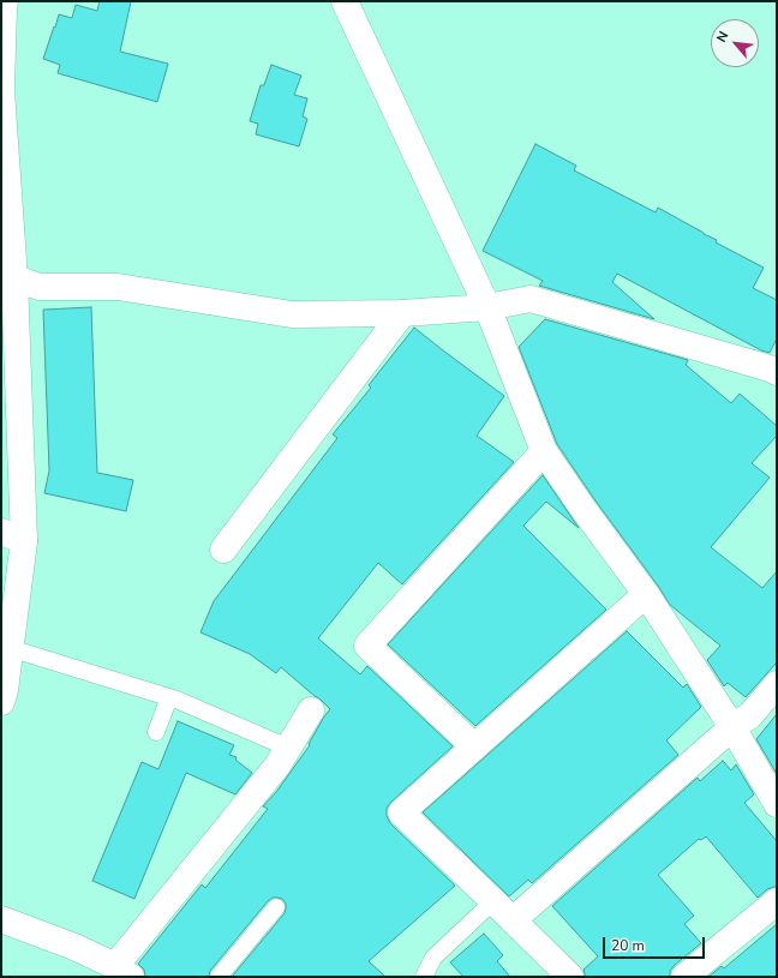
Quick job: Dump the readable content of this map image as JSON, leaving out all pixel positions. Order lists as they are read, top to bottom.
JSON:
{
  "scale_bar": "20 m",
  "north": "top left"
}
